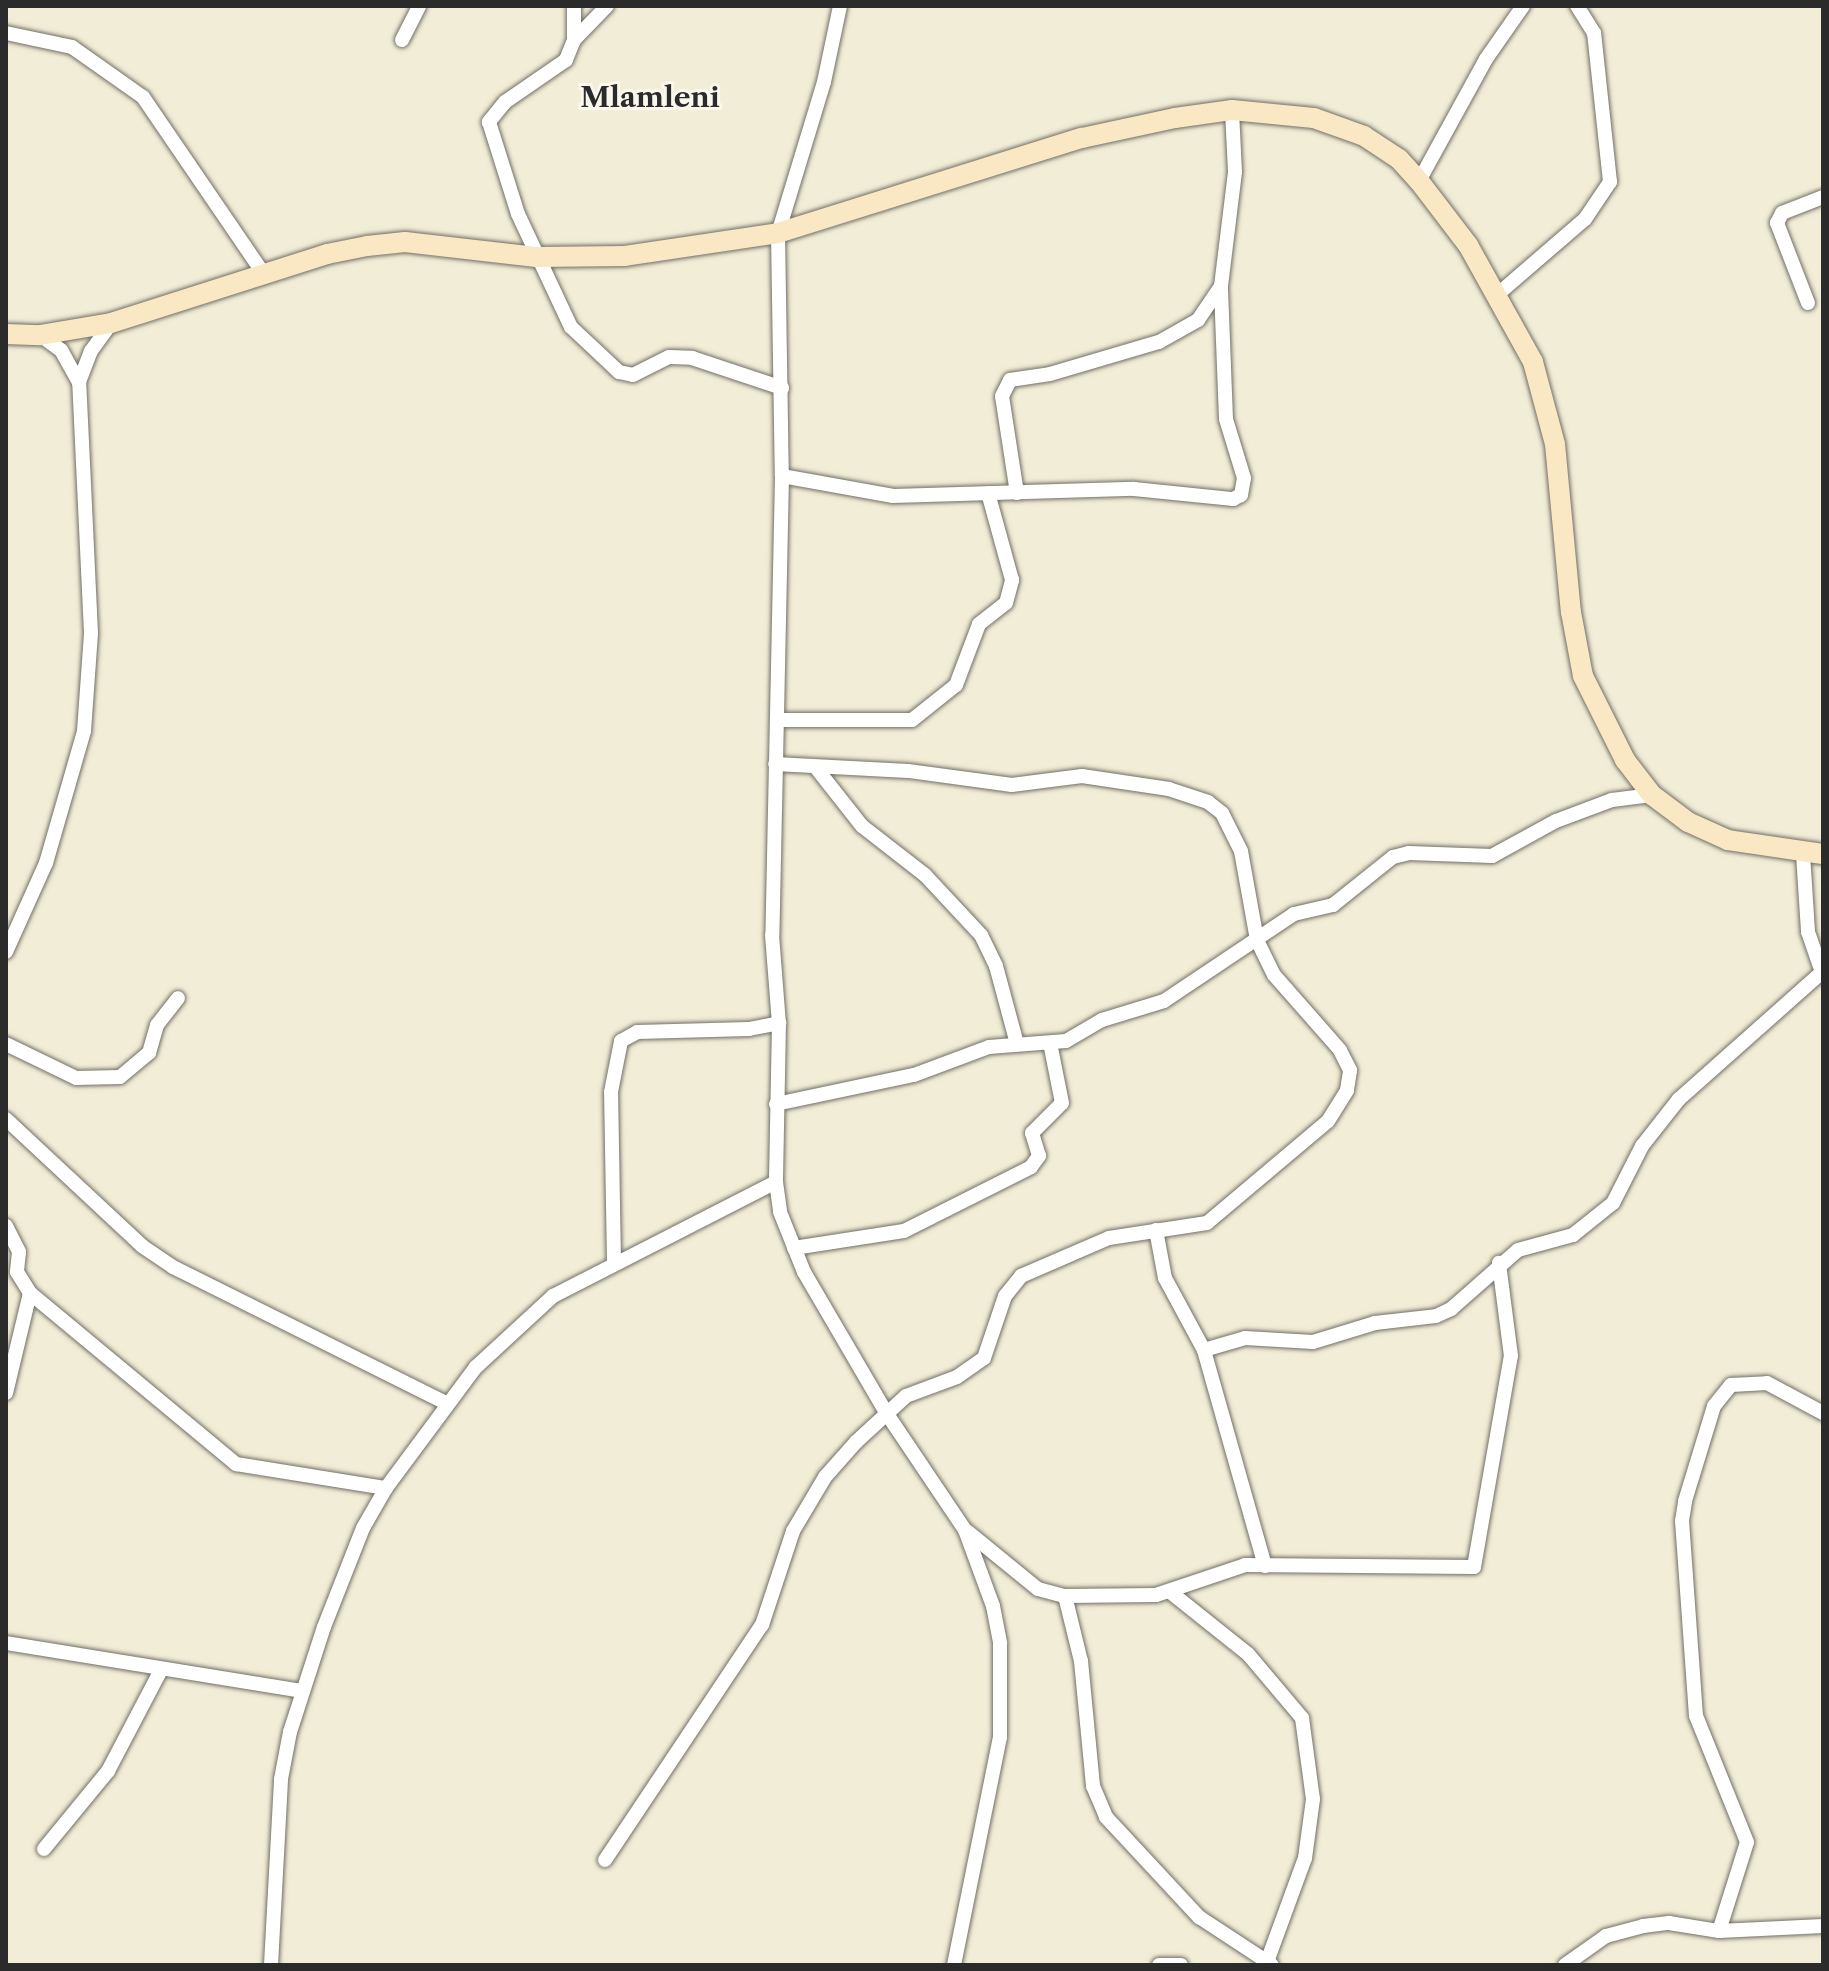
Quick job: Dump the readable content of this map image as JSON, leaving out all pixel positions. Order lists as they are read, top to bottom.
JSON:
{
  "districts": ["Mlamleni"]
}
